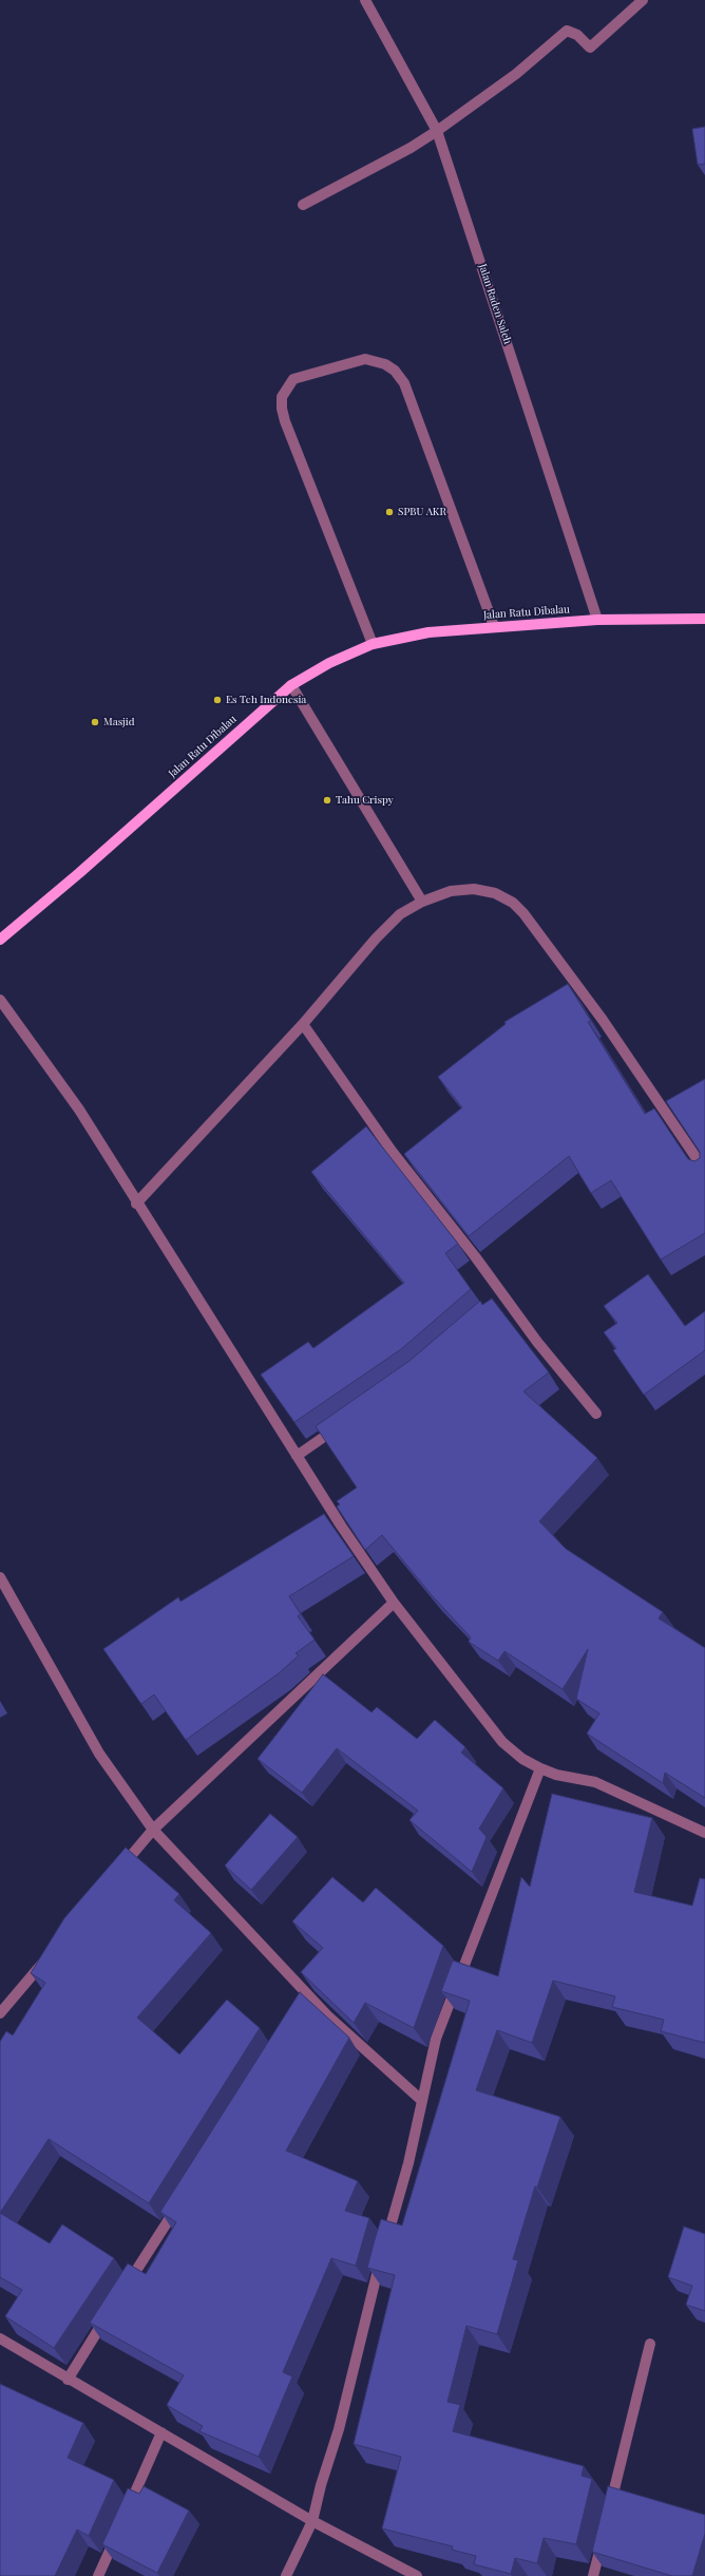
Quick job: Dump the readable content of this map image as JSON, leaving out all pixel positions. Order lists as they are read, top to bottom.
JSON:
{
  "streets": {
    "main road": ["Jalan Ratu Dibalau"],
    "street": ["Jalan Raden Saleh"]
  },
  "crossings": [
    ["Jalan Raden Saleh", "Jalan Ratu Dibalau"]
  ],
  "places": [
    "SPBU AKR",
    "Es Teh Indonesia",
    "Masjid",
    "Tahu Crispy"
  ]
}
